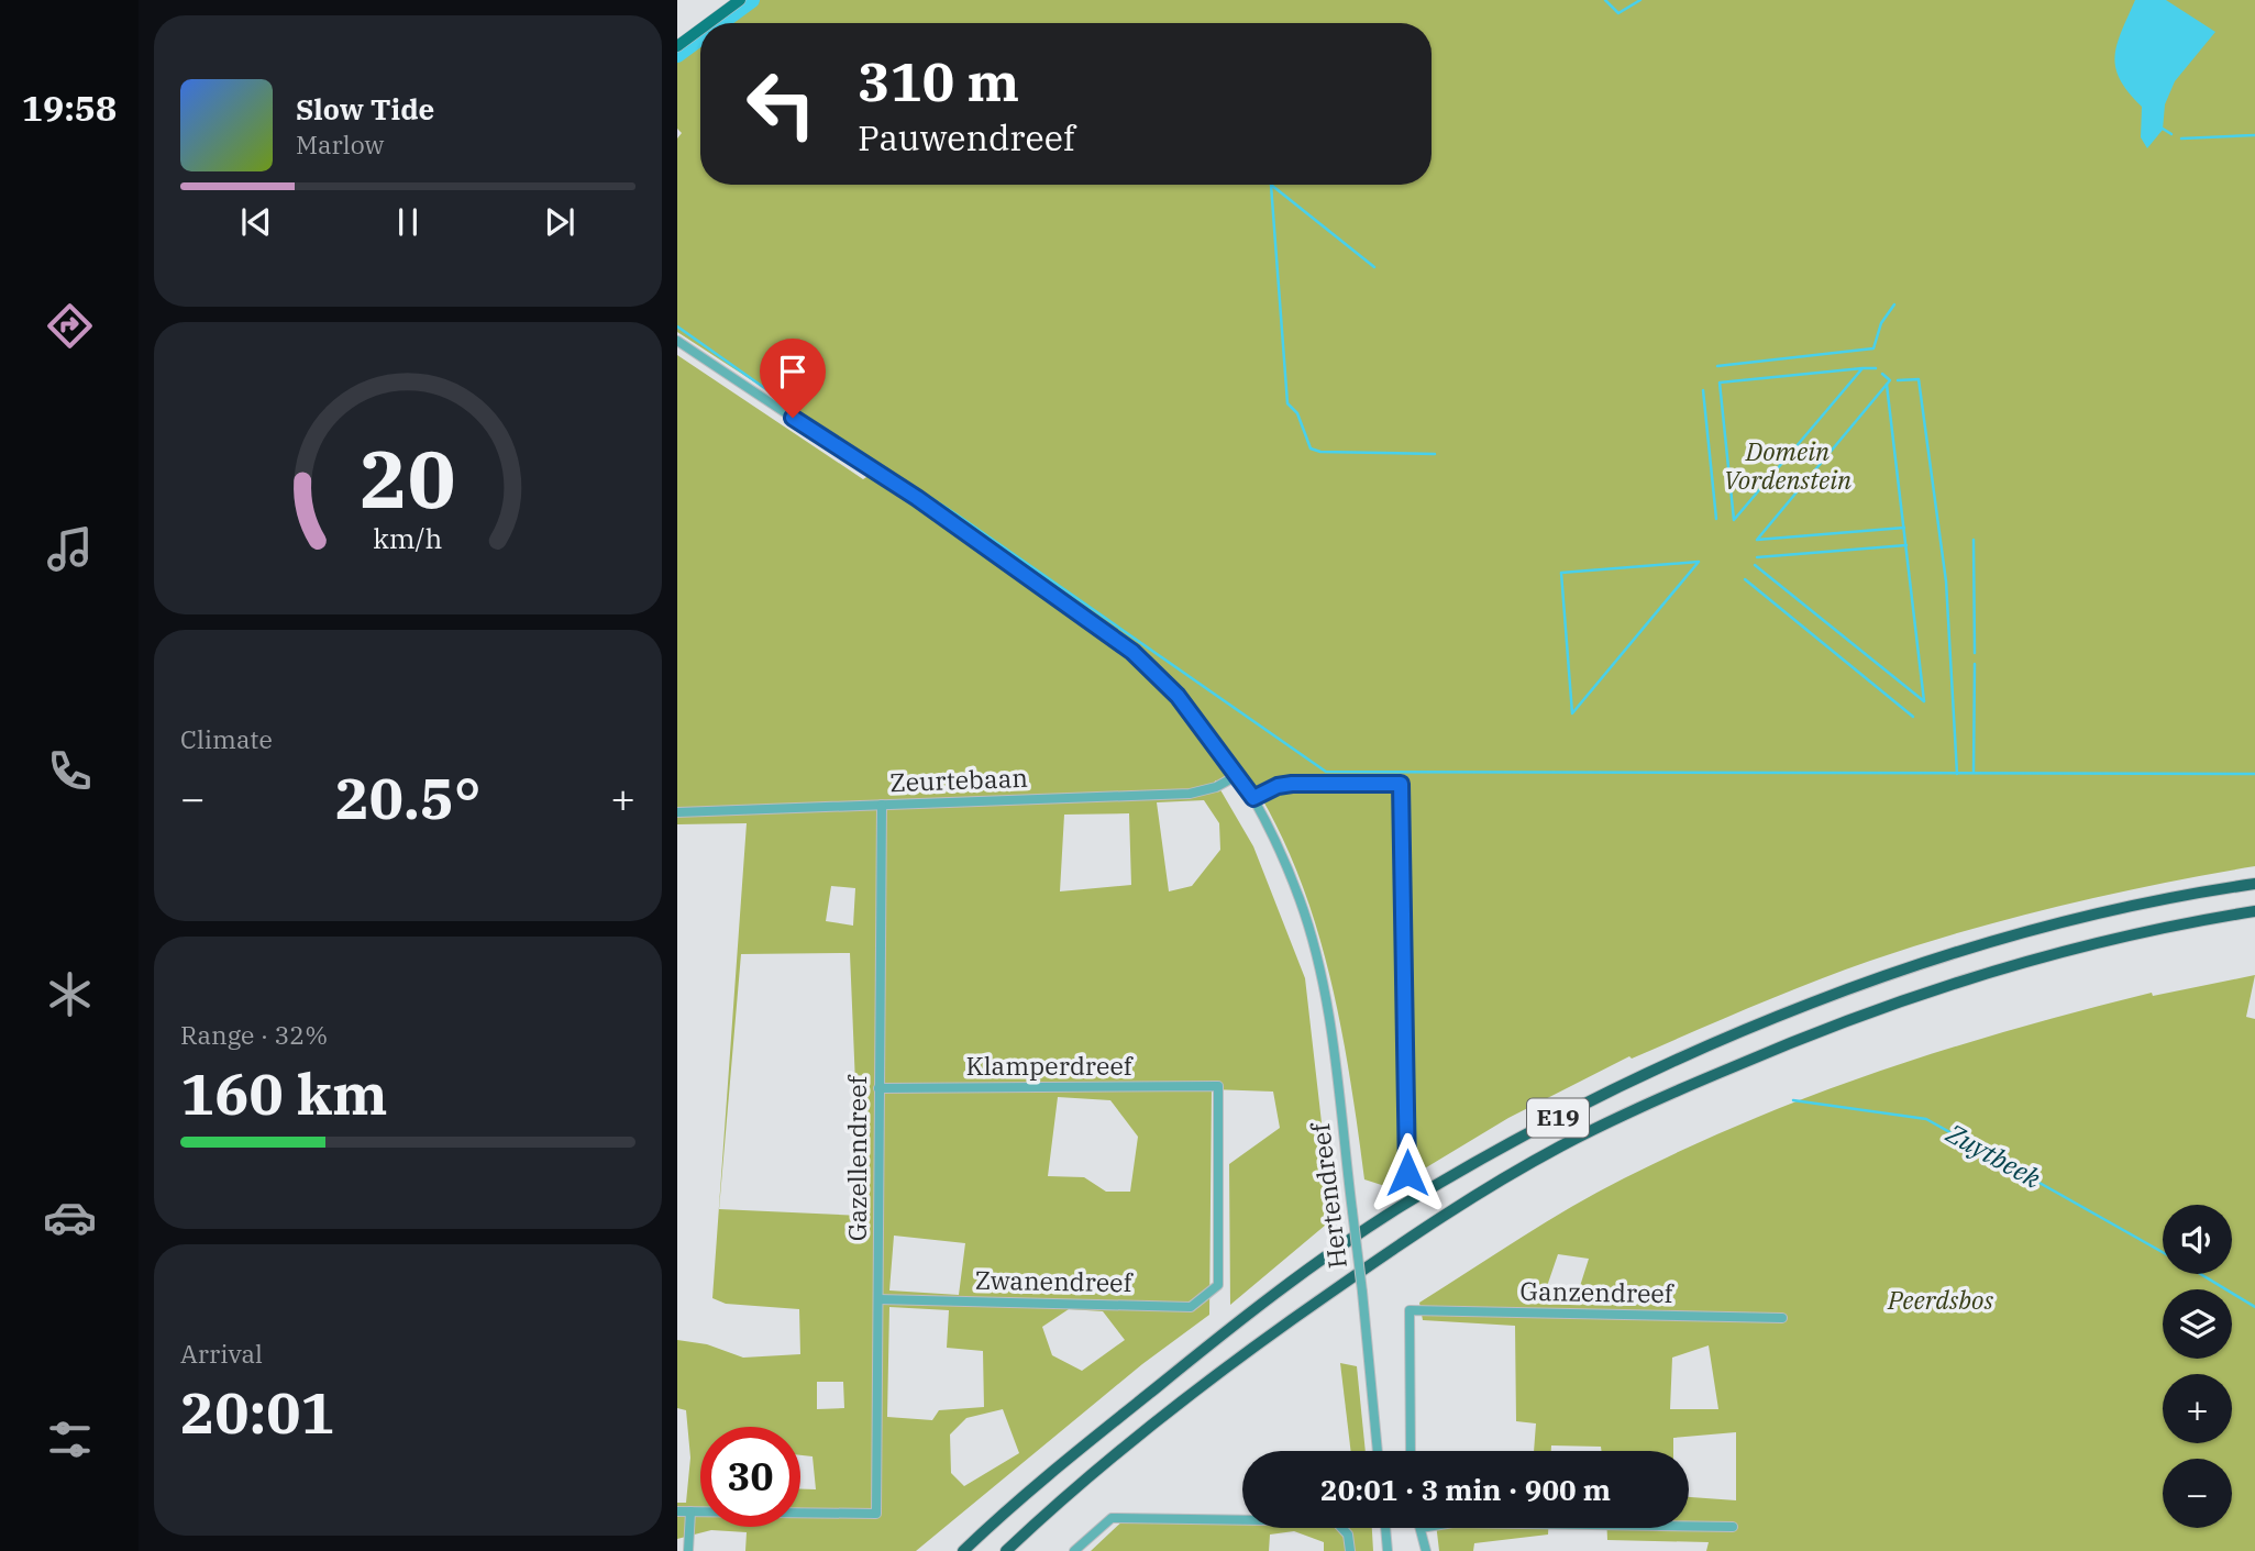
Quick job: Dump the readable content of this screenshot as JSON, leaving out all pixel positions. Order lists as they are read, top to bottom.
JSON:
{
  "streets": {
    "highway": ["E19"],
    "street": [
      "Zeurtebaan",
      "Klamperdreef",
      "Gazellendreef",
      "Hertendreef",
      "Zwanendreef",
      "Ganzendreef"
    ]
  },
  "crossings": [
    ["Zeurtebaan", "Gazellendreef"],
    ["Zeurtebaan", "Hertendreef"],
    ["Klamperdreef", "Gazellendreef"],
    ["Klamperdreef", "Zwanendreef"],
    ["Gazellendreef", "Zwanendreef"]
  ],
  "water": ["Zuytbeek"],
  "parks": ["Domein Vordenstein", "Peerdsbos"],
  "page": {
    "tabs": "19:58",
    "turn": ["310 m", "Pauwendreef"],
    "song": ["Slow Tide", "Marlow"],
    "tile": [
      "Climate",
      ["Range · 32%", "160 km"],
      ["Arrival", "20:01"]
    ],
    "heat": ["−", "20.5°", "+"],
    "map_buttons": ["+", "−"],
    "limit": "30",
    "trip": "20:01 · 3 min · 900 m",
    "gauge": ["20", "km/h"]
  }
}
